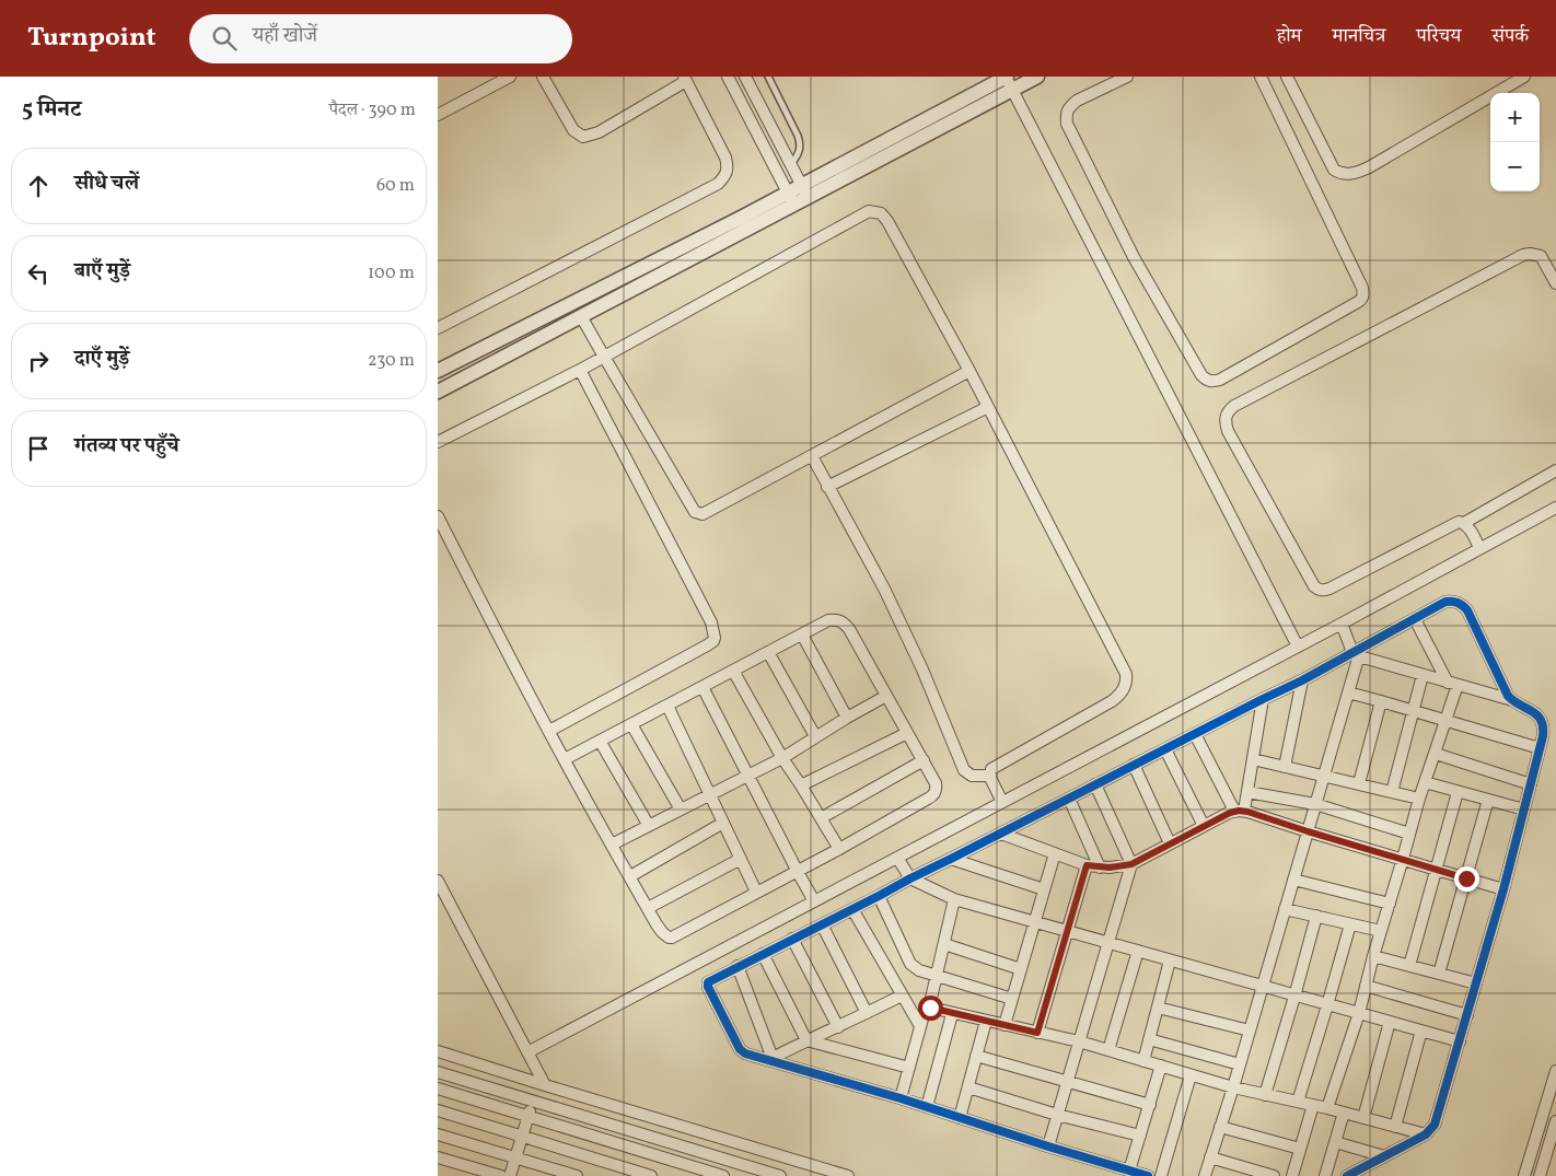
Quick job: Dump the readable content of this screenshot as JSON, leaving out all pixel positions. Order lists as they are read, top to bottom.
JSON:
{
  "page": {
    "header": "Turnpoint",
    "search": "यहाँ खोजें",
    "nav": [
      "होम",
      "मानचित्र",
      "परिचय",
      "संपर्क"
    ],
    "heading": ["5 मिनट", "पैदल · 390 m"],
    "map_buttons": ["+", "−"],
    "list": [
      ["सीधे चलें", "60 m"],
      ["बाएँ मुड़ें", "100 m"],
      ["दाएँ मुड़ें", "230 m"],
      "गंतव्य पर पहुँचे"
    ]
  }
}
